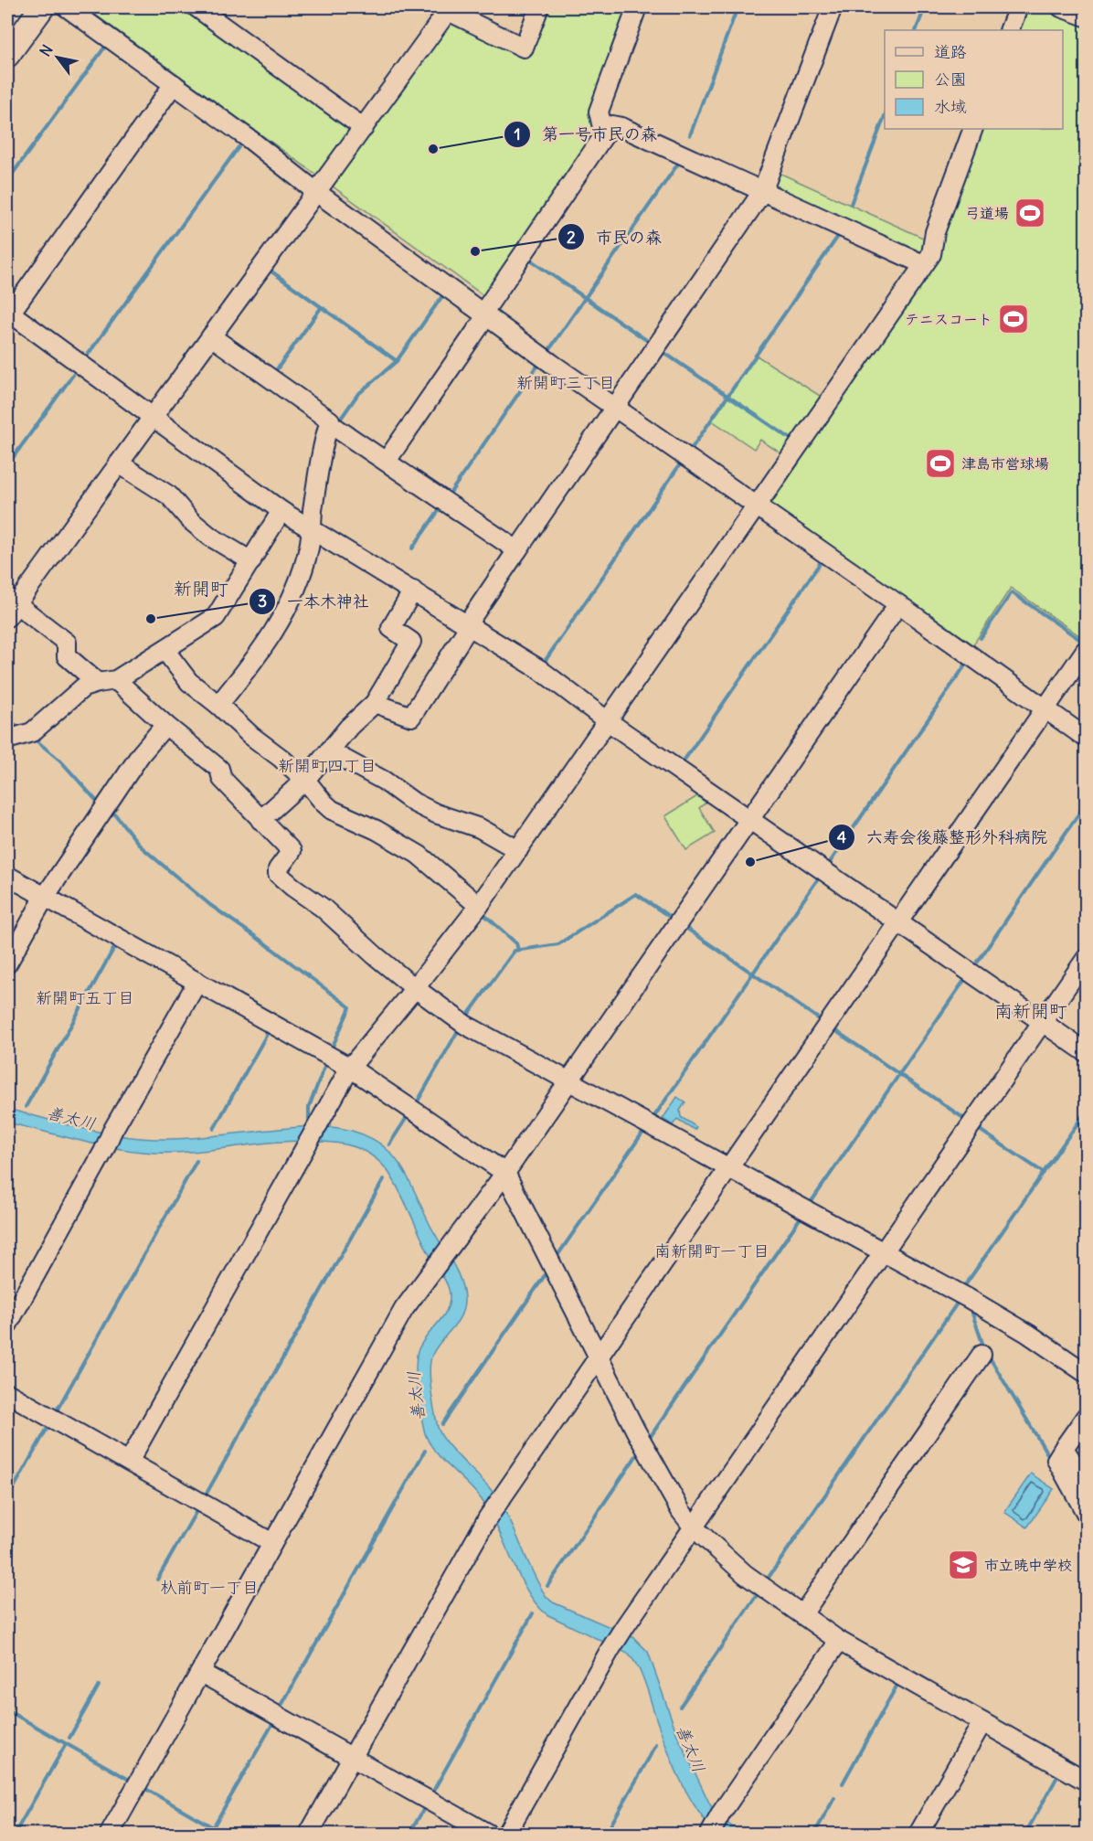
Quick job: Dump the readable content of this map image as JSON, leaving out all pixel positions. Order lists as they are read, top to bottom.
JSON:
{
  "districts": [
    "新開町三丁目",
    "新開町",
    "新開町四丁目",
    "新開町五丁目",
    "南新開町",
    "南新開町一丁目",
    "杁前町一丁目"
  ],
  "water": ["善太川"],
  "places": {
    "other": [
      "第一号市民の森",
      "市民の森",
      "一本木神社",
      "六寿会後藤整形外科病院"
    ],
    "sports": ["弓道場", "テニスコート", "津島市営球場"],
    "school or university": ["市立暁中学校"]
  },
  "legend": ["道路", "公園", "水域"],
  "north": "top left"
}
